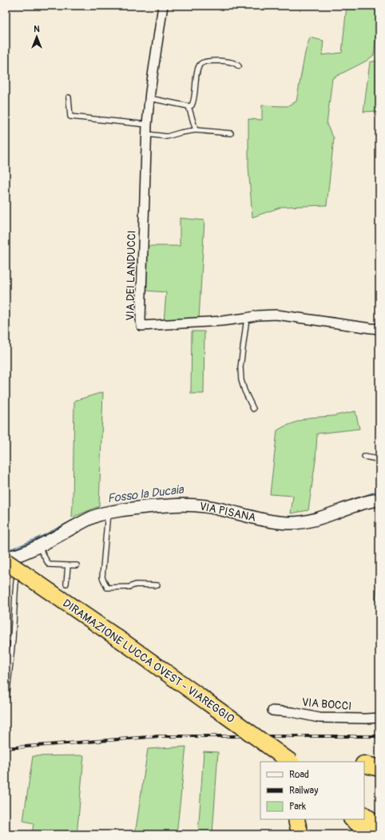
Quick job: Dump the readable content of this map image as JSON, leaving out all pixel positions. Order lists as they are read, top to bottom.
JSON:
{
  "streets": {
    "highway": ["DIRAMAZIONE LUCCA OVEST - VIAREGGIO"],
    "main road": ["VIA PISANA"],
    "street": ["VIA DEI LANDUCCI", "VIA BOCCI"]
  },
  "crossings": [
    ["VIA PISANA", "DIRAMAZIONE LUCCA OVEST - VIAREGGIO"]
  ],
  "water": ["Fosso la Ducaia"],
  "legend": ["Road", "Railway", "Park"],
  "north": "top"
}
